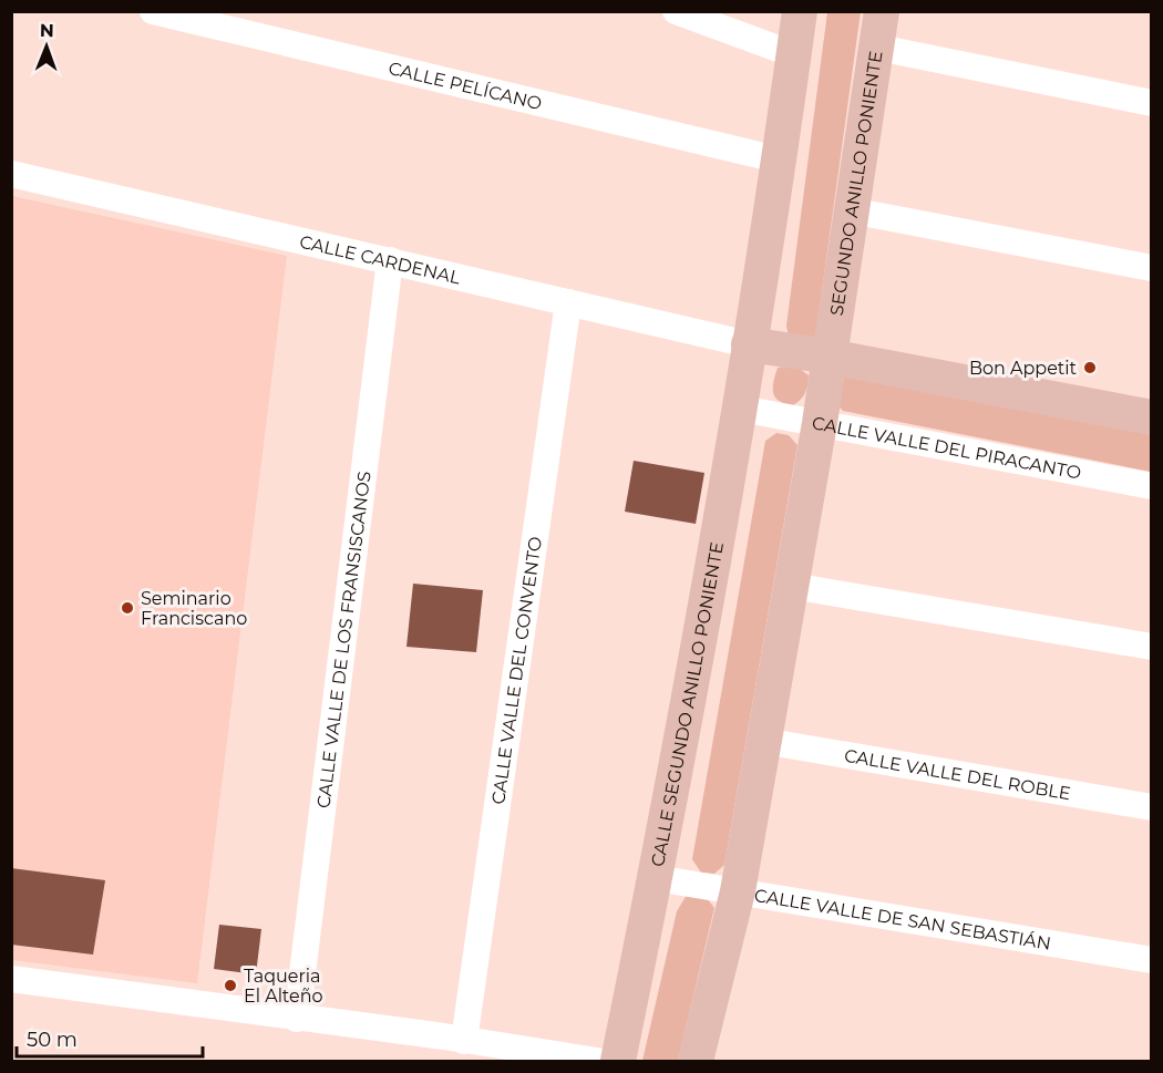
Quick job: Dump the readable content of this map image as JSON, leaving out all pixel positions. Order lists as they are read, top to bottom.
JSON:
{
  "streets": {
    "main road": ["SEGUNDO ANILLO PONIENTE", "CALLE SEGUNDO ANILLO PONIENTE"],
    "street": [
      "CALLE PELÍCANO",
      "CALLE CARDENAL",
      "CALLE VALLE DEL PIRACANTO",
      "CALLE VALLE DE LOS FRANSISCANOS",
      "CALLE VALLE DEL CONVENTO",
      "CALLE VALLE DEL ROBLE",
      "CALLE VALLE DE SAN SEBASTIÁN"
    ]
  },
  "crossings": [
    ["CALLE CARDENAL", "CALLE VALLE DE LOS FRANSISCANOS"],
    ["CALLE CARDENAL", "CALLE VALLE DEL CONVENTO"],
    ["CALLE CARDENAL", "CALLE SEGUNDO ANILLO PONIENTE"],
    ["CALLE VALLE DEL PIRACANTO", "CALLE SEGUNDO ANILLO PONIENTE"],
    ["CALLE SEGUNDO ANILLO PONIENTE", "CALLE VALLE DE SAN SEBASTIÁN"]
  ],
  "places": ["Bon Appetit", "Seminario Franciscano", "Taqueria El Alteño"],
  "scale_bar": "50 m",
  "north": "top"
}
